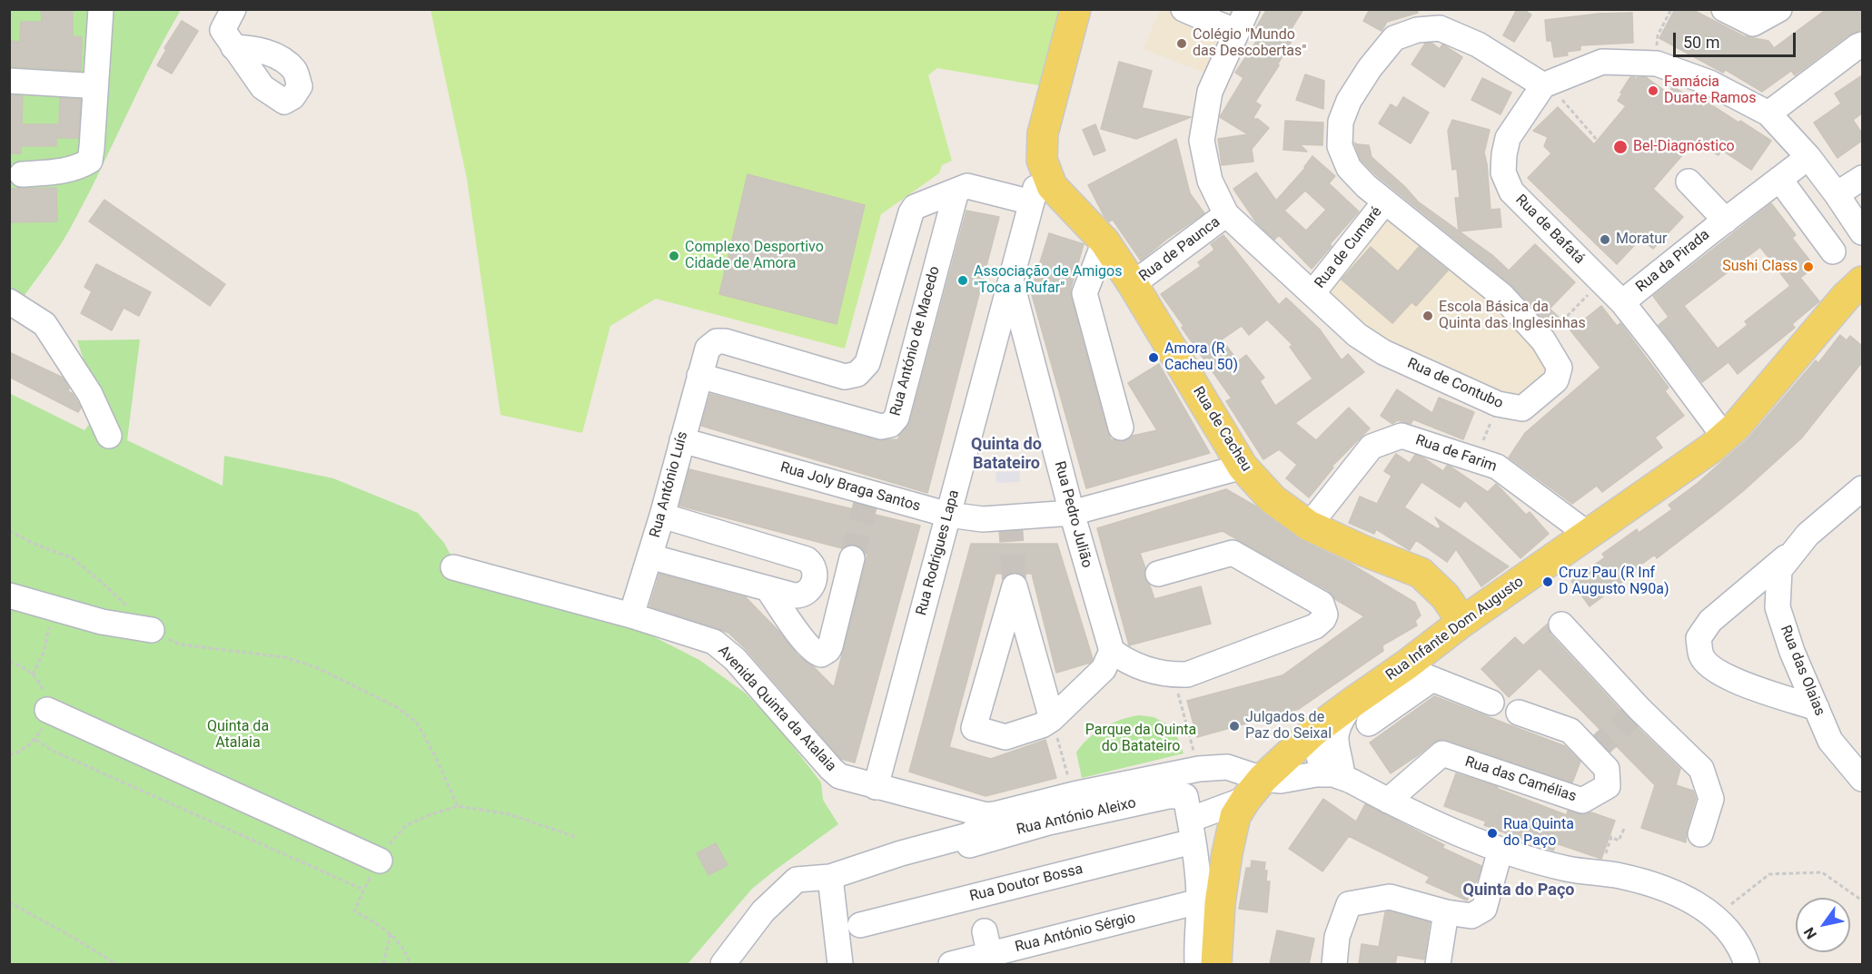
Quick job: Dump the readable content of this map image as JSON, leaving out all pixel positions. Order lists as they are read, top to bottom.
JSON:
{
  "streets": {
    "main road": ["Rua de Cacheu", "Rua Infante Dom Augusto"],
    "street": [
      "Rua de Bafatá",
      "Rua de Cumaré",
      "Rua de Paunca",
      "Rua da Pirada",
      "Rua António de Macedo",
      "Rua de Contubo",
      "Rua de Farim",
      "Rua António Luís",
      "Rua Joly Braga Santos",
      "Rua Pedro Julião",
      "Rua Rodrigues Lapa",
      "Rua das Olaias",
      "Avenida Quinta da Atalaia",
      "Rua das Camélias",
      "Rua António Aleixo",
      "Rua Doutor Bossa",
      "Rua António Sérgio"
    ]
  },
  "crossings": [
    ["Rua de Bafatá", "Rua da Pirada"],
    ["Rua de Bafatá", "Rua de Contubo"],
    ["Rua de Bafatá", "Rua Infante Dom Augusto"],
    ["Rua de Cumaré", "Rua de Contubo"],
    ["Rua de Paunca", "Rua de Contubo"],
    ["Rua de Paunca", "Rua de Cacheu"],
    ["Rua António de Macedo", "Rua António Luís"],
    ["Rua de Cacheu", "Rua de Farim"],
    ["Rua de Cacheu", "Rua Joly Braga Santos"],
    ["Rua de Cacheu", "Rua Rodrigues Lapa"],
    ["Rua de Cacheu", "Rua Infante Dom Augusto"],
    ["Rua de Farim", "Rua Infante Dom Augusto"],
    ["Rua António Luís", "Rua Joly Braga Santos"],
    ["Rua António Luís", "Avenida Quinta da Atalaia"],
    ["Rua Joly Braga Santos", "Rua Pedro Julião"],
    ["Rua Joly Braga Santos", "Rua Rodrigues Lapa"],
    ["Rua Pedro Julião", "Rua Rodrigues Lapa"],
    ["Rua Rodrigues Lapa", "Avenida Quinta da Atalaia"],
    ["Rua Infante Dom Augusto", "Avenida Quinta da Atalaia"],
    ["Rua Infante Dom Augusto", "Rua Doutor Bossa"],
    ["Avenida Quinta da Atalaia", "Rua Doutor Bossa"],
    ["Rua António Aleixo", "Rua Doutor Bossa"]
  ],
  "districts": ["Quinta do Batateiro", "Quinta do Paço"],
  "parks": ["Quinta da Atalaia", "Parque da Quinta do Batateiro"],
  "places": [
    "Colégio \"Mundo das Descobertas\"",
    "Famácia Duarte Ramos",
    "Bel-Diagnóstico",
    "Moratur",
    "Complexo Desportivo Cidade de Amora",
    "Sushi Class",
    "Associação de Amigos \"Toca a Rufar\"",
    "Escola Básica da Quinta das Inglesinhas",
    "Amora (R Cacheu 50)",
    "Cruz Pau (R Inf D Augusto N90a)",
    "Julgados de Paz do Seixal",
    "Rua Quinta do Paço"
  ],
  "scale_bar": "50 m",
  "north": "bottom left"
}
